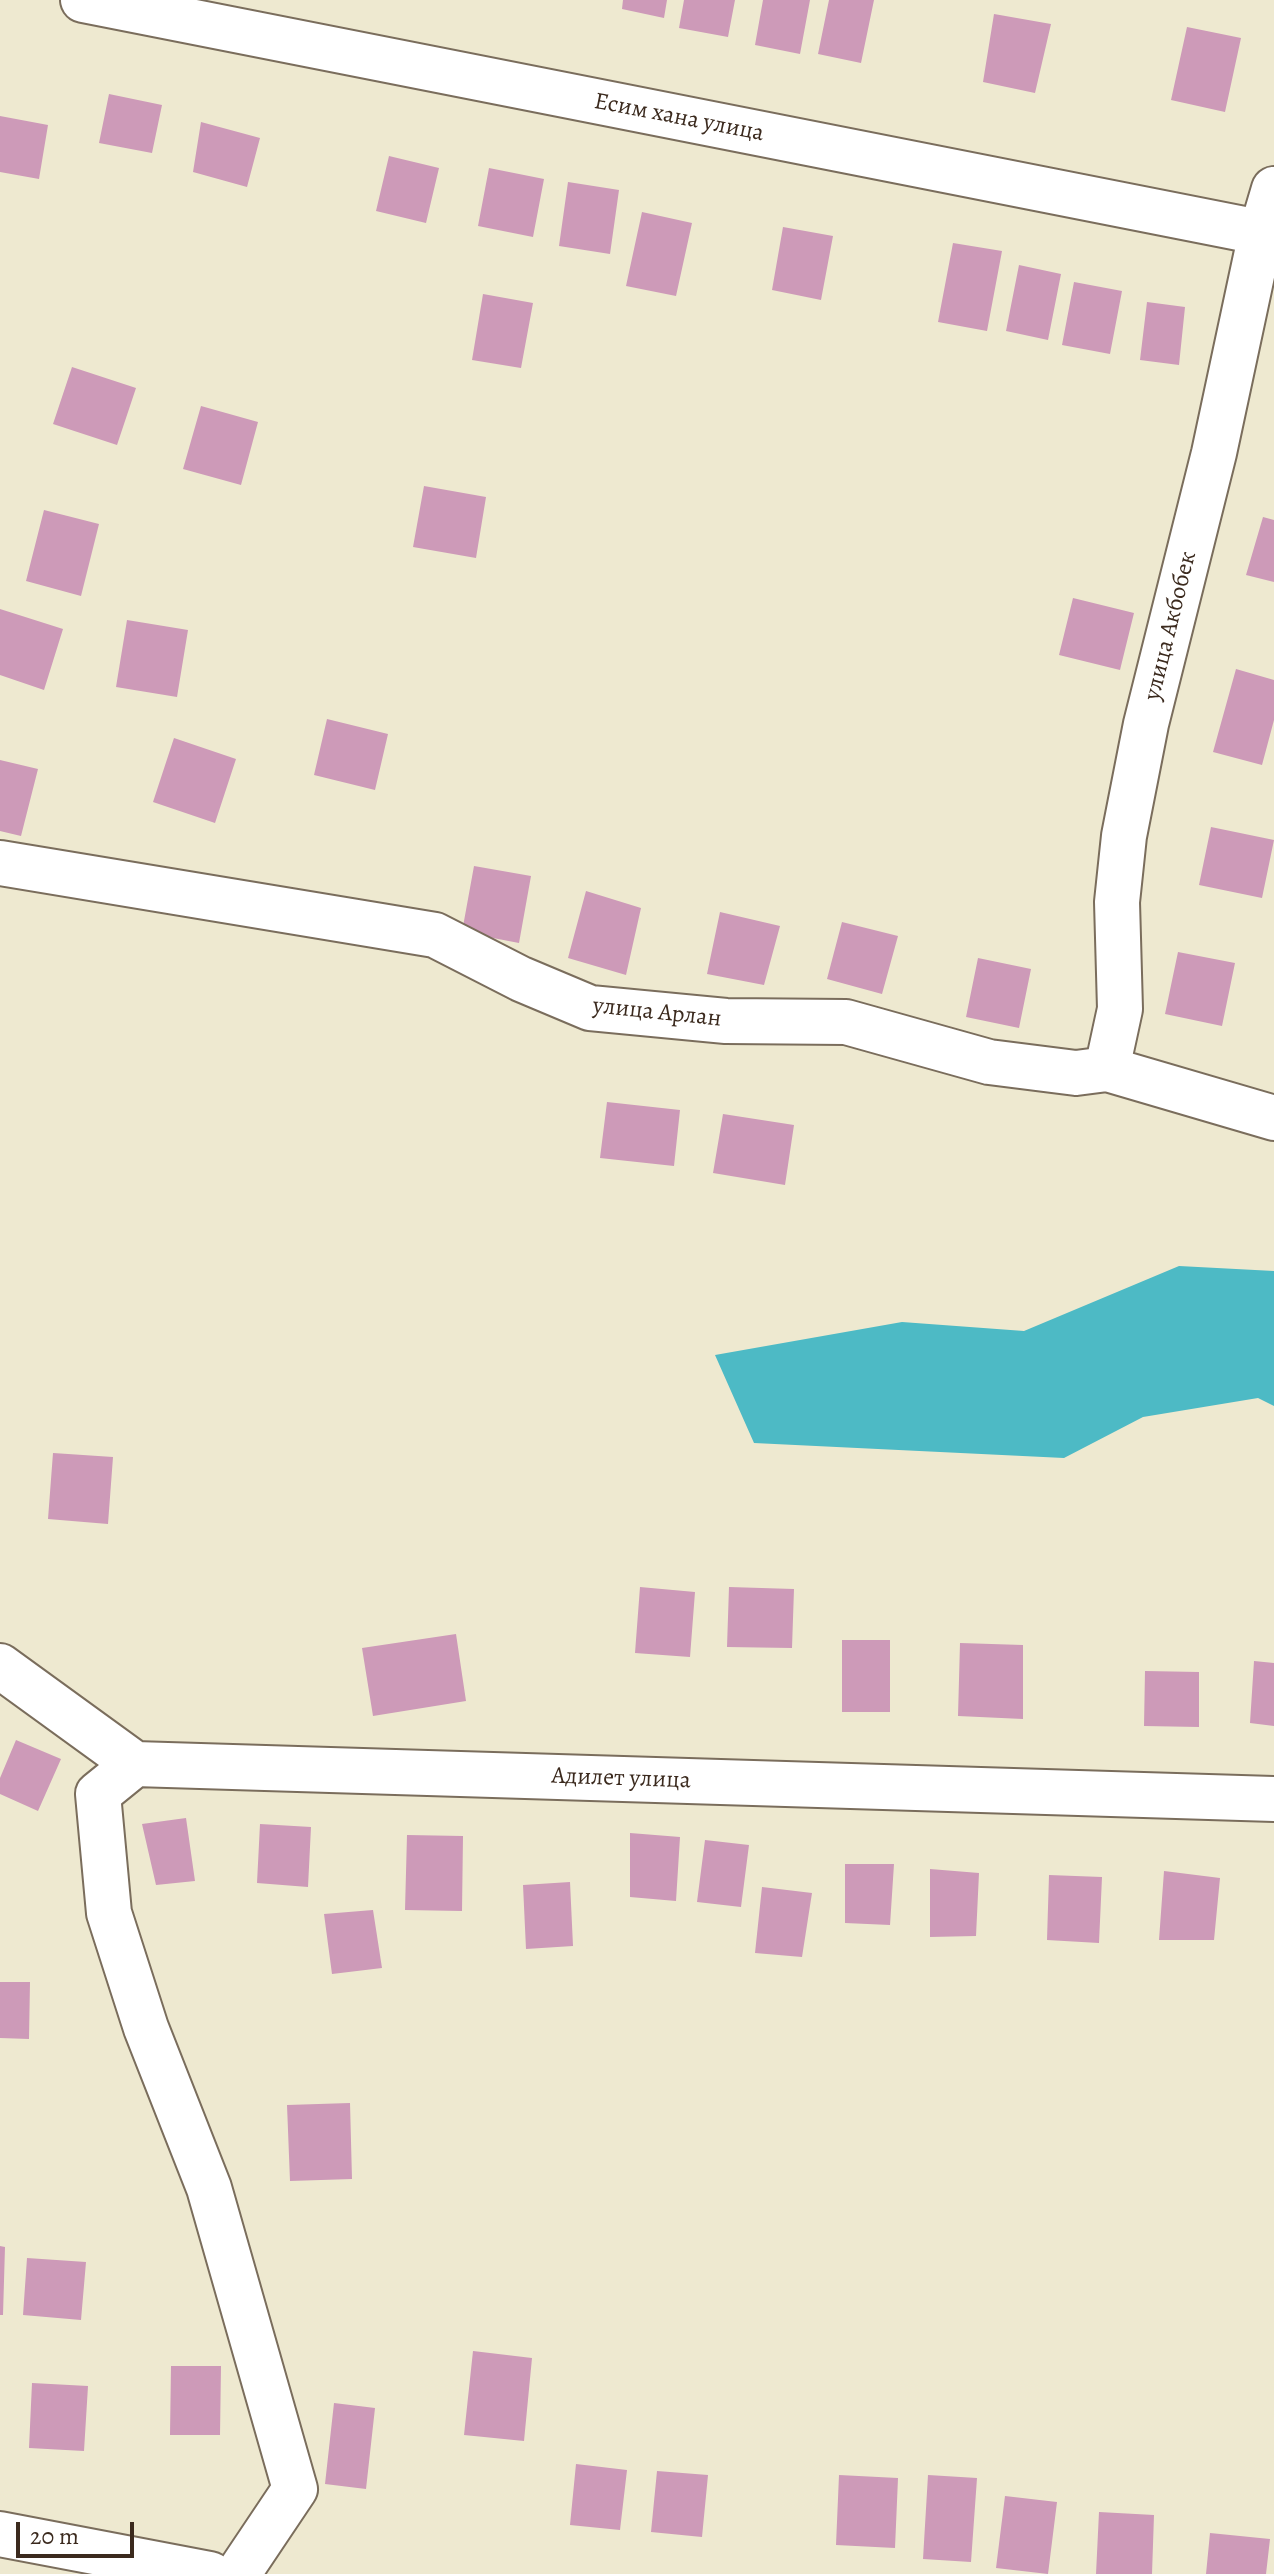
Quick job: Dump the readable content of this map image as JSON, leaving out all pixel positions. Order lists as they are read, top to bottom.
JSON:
{
  "streets": {
    "street": [
      "Есим хана улица",
      "улица Акбобек",
      "улица Арлан",
      "Адилет улица"
    ]
  },
  "crossings": [
    ["Есим хана улица", "улица Акбобек"],
    ["улица Акбобек", "улица Арлан"]
  ],
  "scale_bar": "20 m"
}
